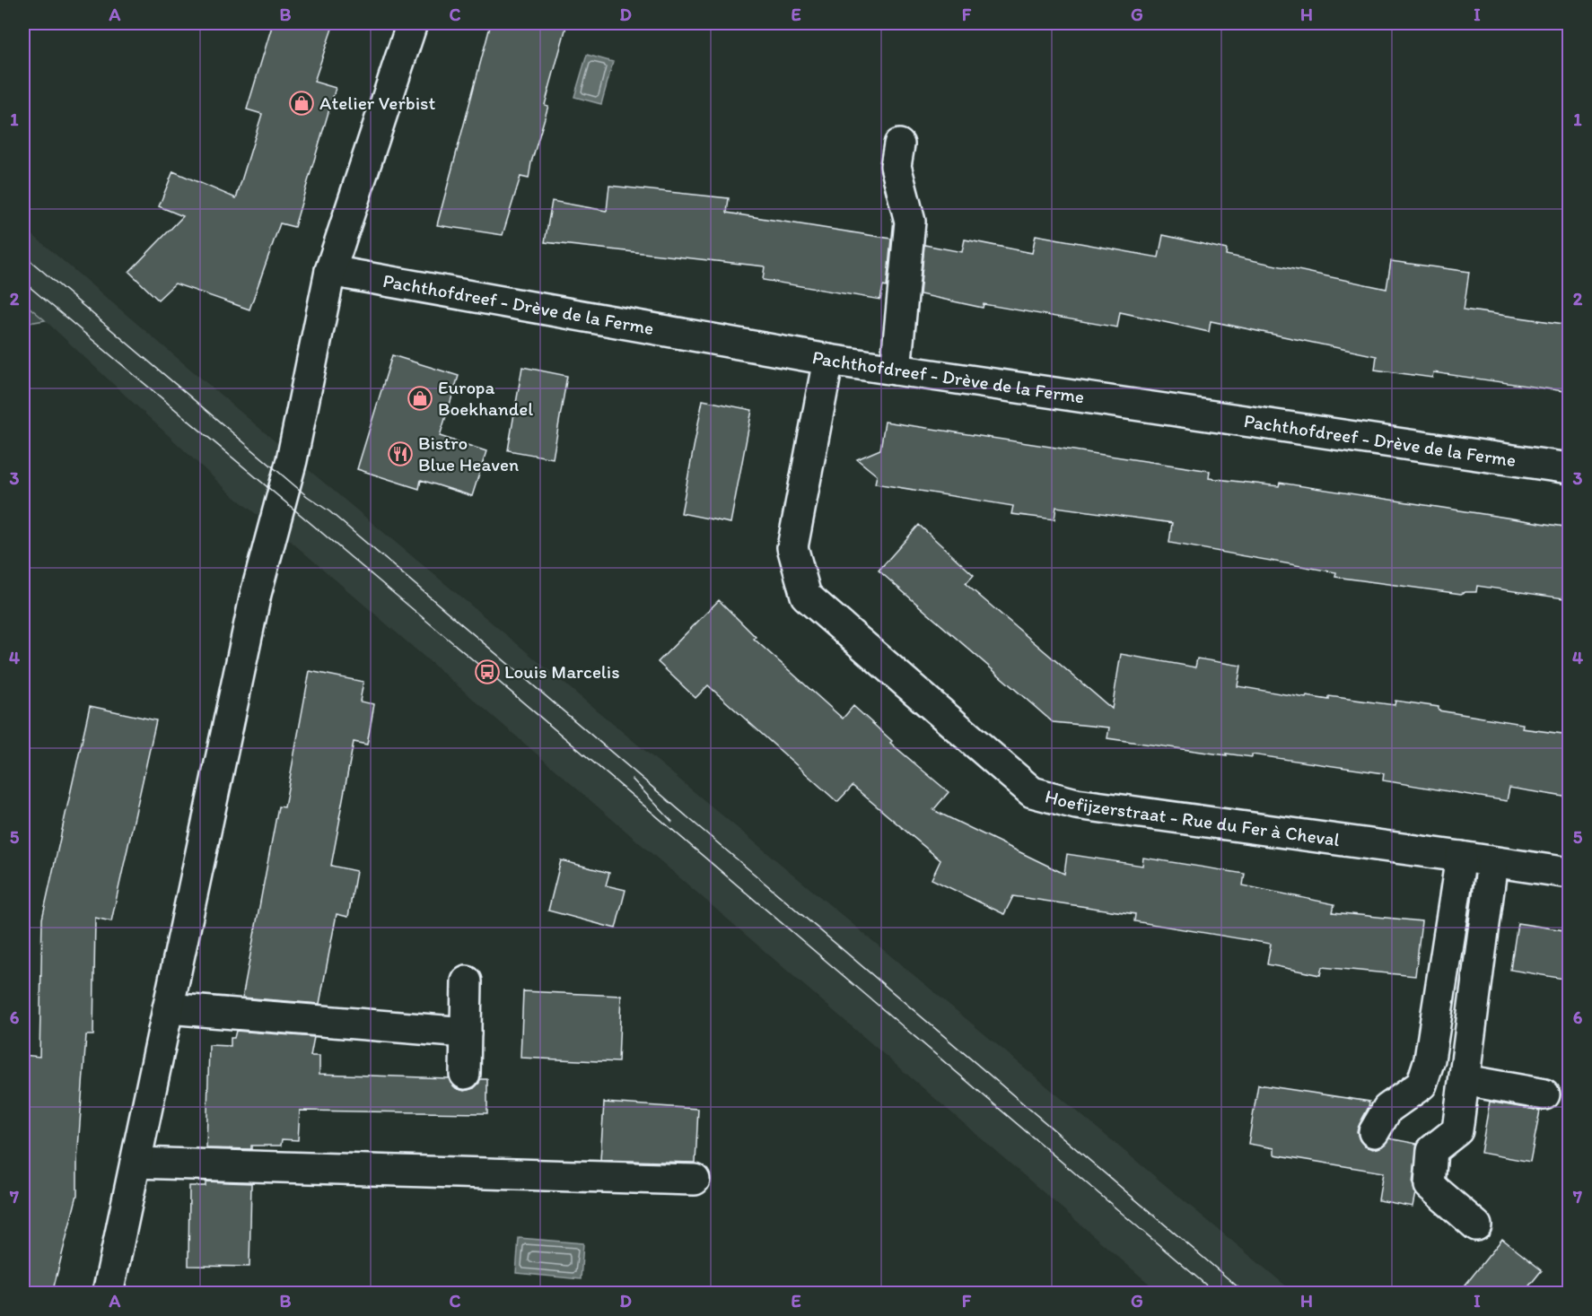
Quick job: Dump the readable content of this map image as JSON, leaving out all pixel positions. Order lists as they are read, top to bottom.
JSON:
{
  "streets": {
    "street": ["Pachthofdreef - Drève de la Ferme", "Hoefijzerstraat - Rue du Fer à Cheval"]
  },
  "crossings": [
    ["Pachthofdreef - Drève de la Ferme", "Hoefijzerstraat - Rue du Fer à Cheval"]
  ],
  "places": {
    "shop": ["Atelier Verbist", "Europa Boekhandel"],
    "restaurant": ["Bistro Blue Heaven"],
    "bus stop": ["Louis Marcelis"]
  },
  "grid": {
    "columns": [
      "A",
      "B",
      "C",
      "D",
      "E",
      "F",
      "G",
      "H",
      "I"
    ],
    "rows": [
      "1",
      "2",
      "3",
      "4",
      "5",
      "6",
      "7"
    ]
  }
}
